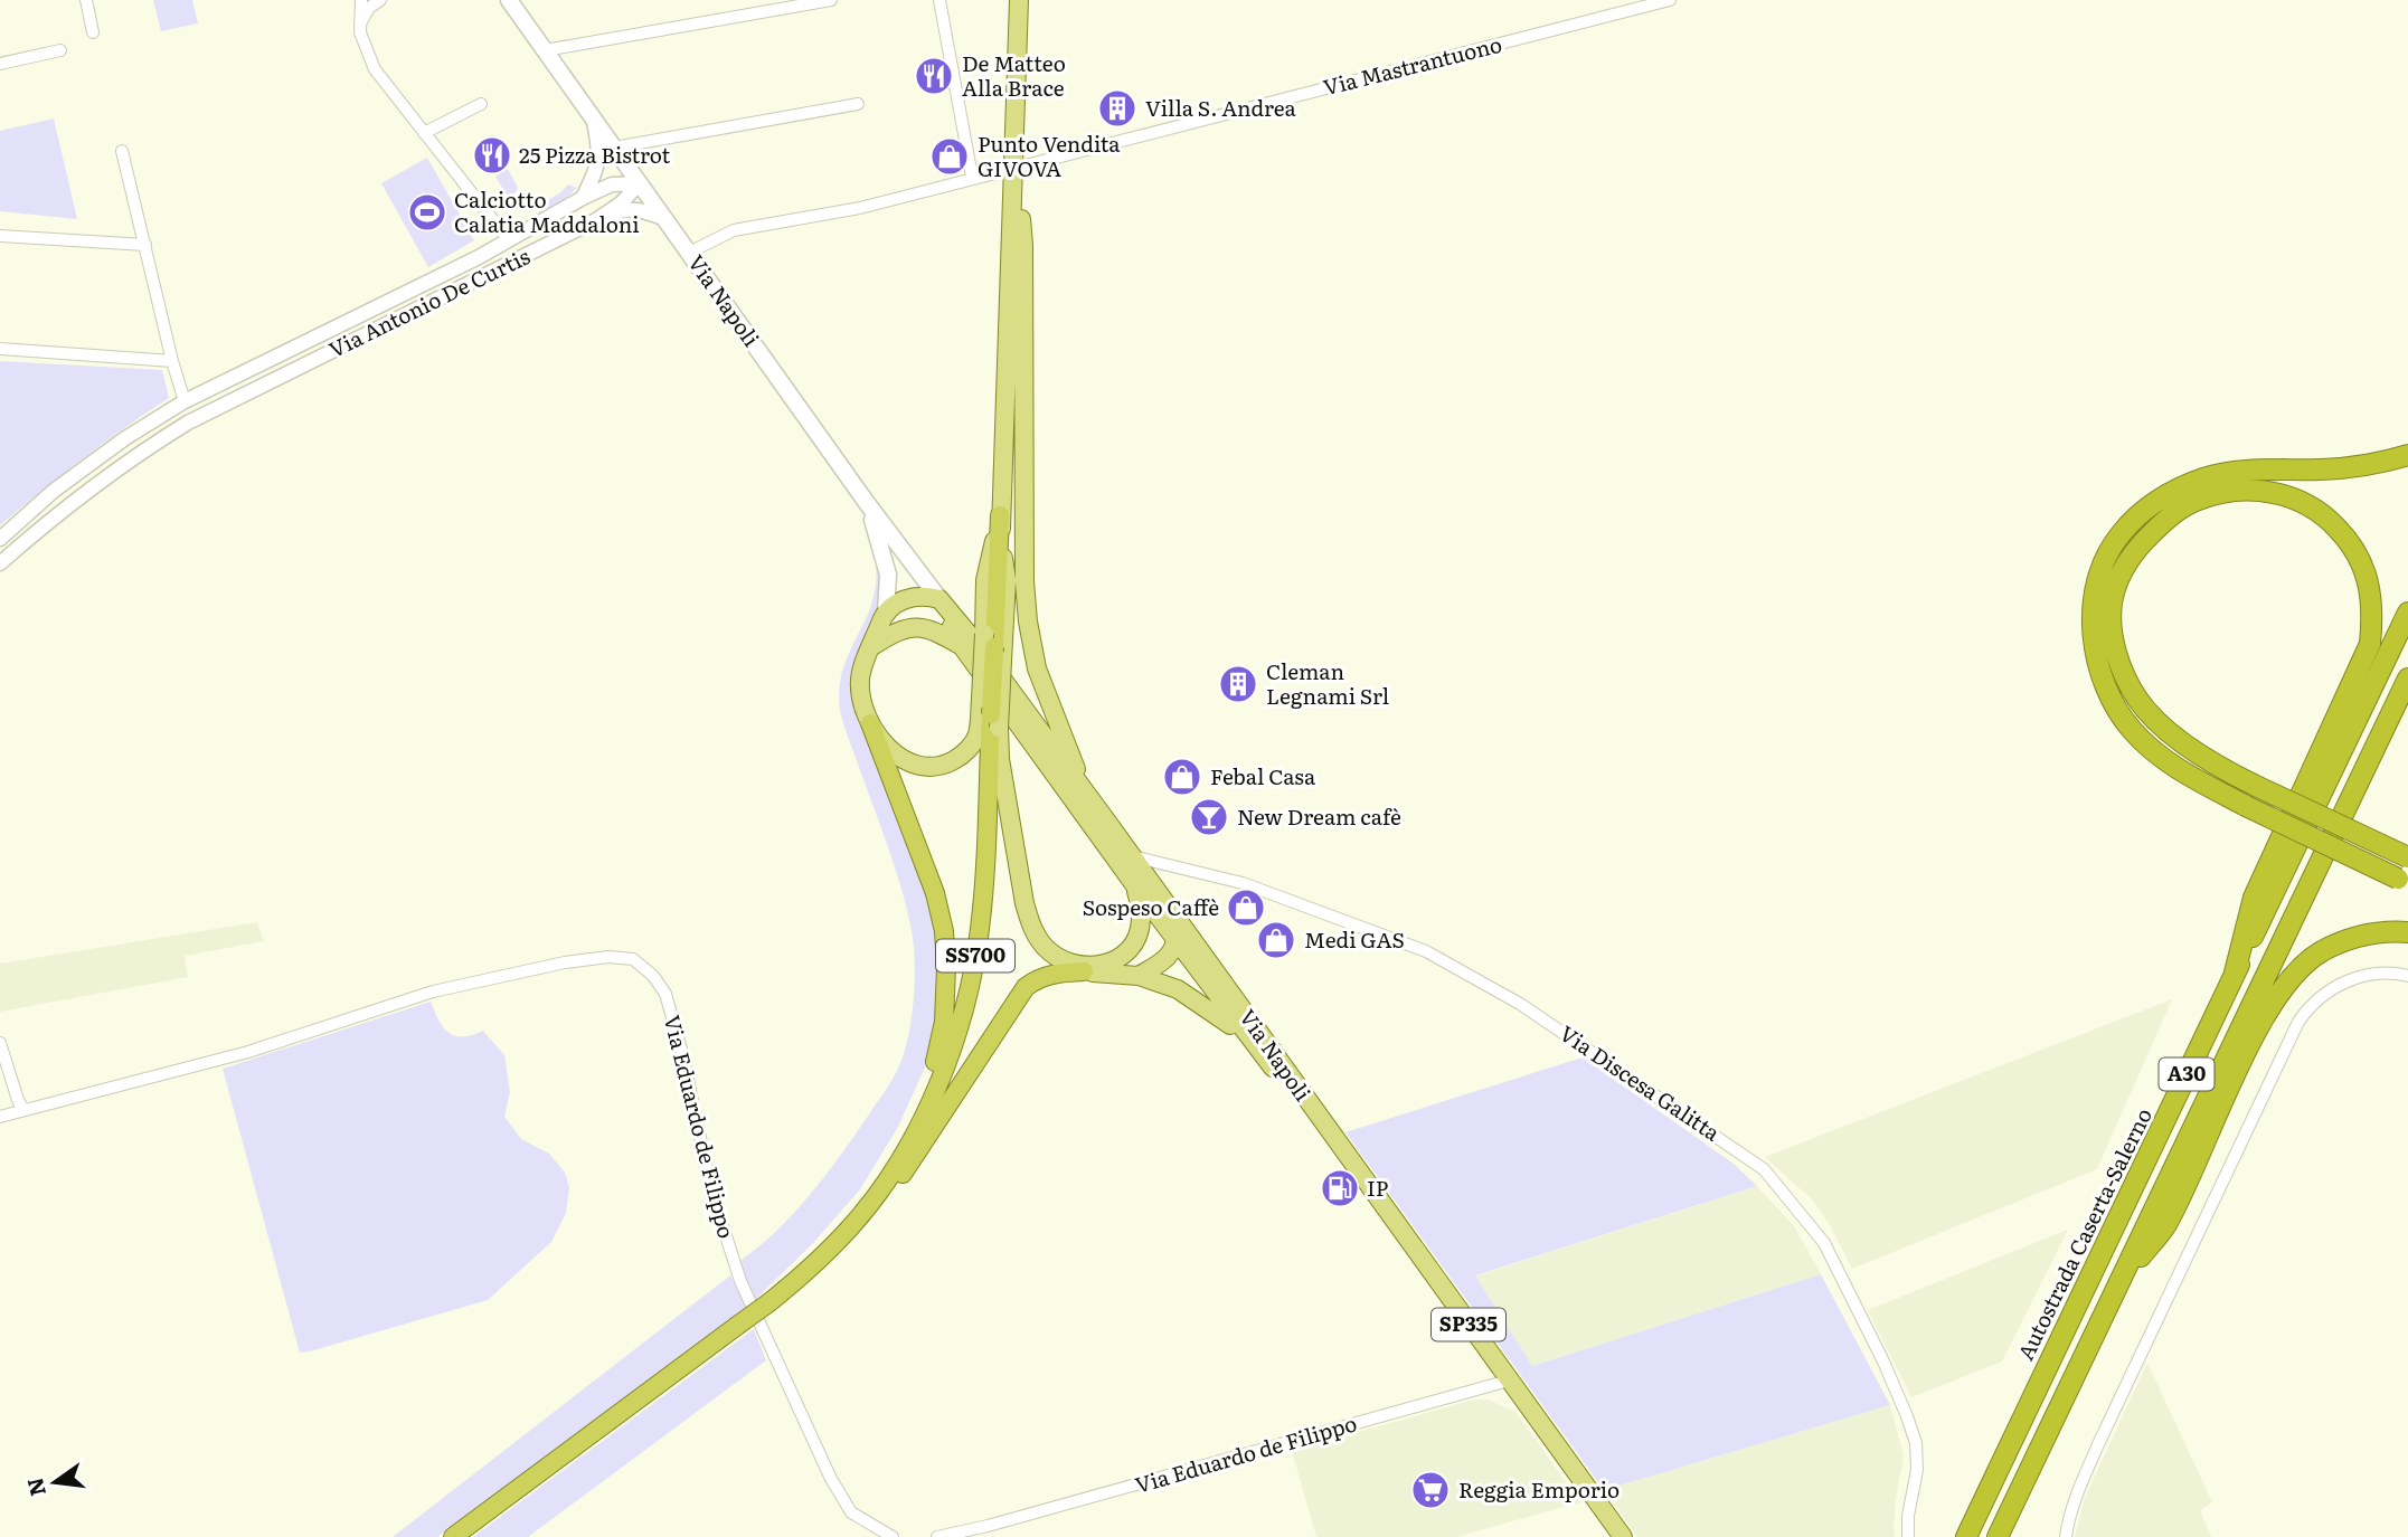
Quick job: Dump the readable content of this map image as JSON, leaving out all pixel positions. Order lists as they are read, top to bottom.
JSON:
{
  "streets": {
    "highway": ["SS700", "A30", "Autostrada Caserta-Salerno"],
    "main road": ["Via Napoli", "SP335"],
    "street": [
      "Via Mastrantuono",
      "Via Antonio De Curtis",
      "Via Discesa Galitta",
      "Via Eduardo de Filippo"
    ]
  },
  "crossings": [
    ["Via Mastrantuono", "Via Napoli"],
    ["Via Mastrantuono", "SS700"],
    ["Via Napoli", "Via Antonio De Curtis"],
    ["Via Napoli", "Via Discesa Galitta"],
    ["Via Napoli", "SP335"],
    ["Via Eduardo de Filippo", "SP335"]
  ],
  "places": {
    "restaurant": ["De Matteo Alla Brace", "25 Pizza Bistrot"],
    "building": ["Villa S. Andrea", "Cleman Legnami Srl"],
    "shop": [
      "Punto Vendita GIVOVA",
      "Febal Casa",
      "Sospeso Caffè",
      "Medi GAS"
    ],
    "sports": ["Calciotto Calatia Maddaloni"],
    "bar": ["New Dream cafè"],
    "fuel station": ["IP"],
    "supermarket": ["Reggia Emporio"]
  },
  "north": "left"
}
